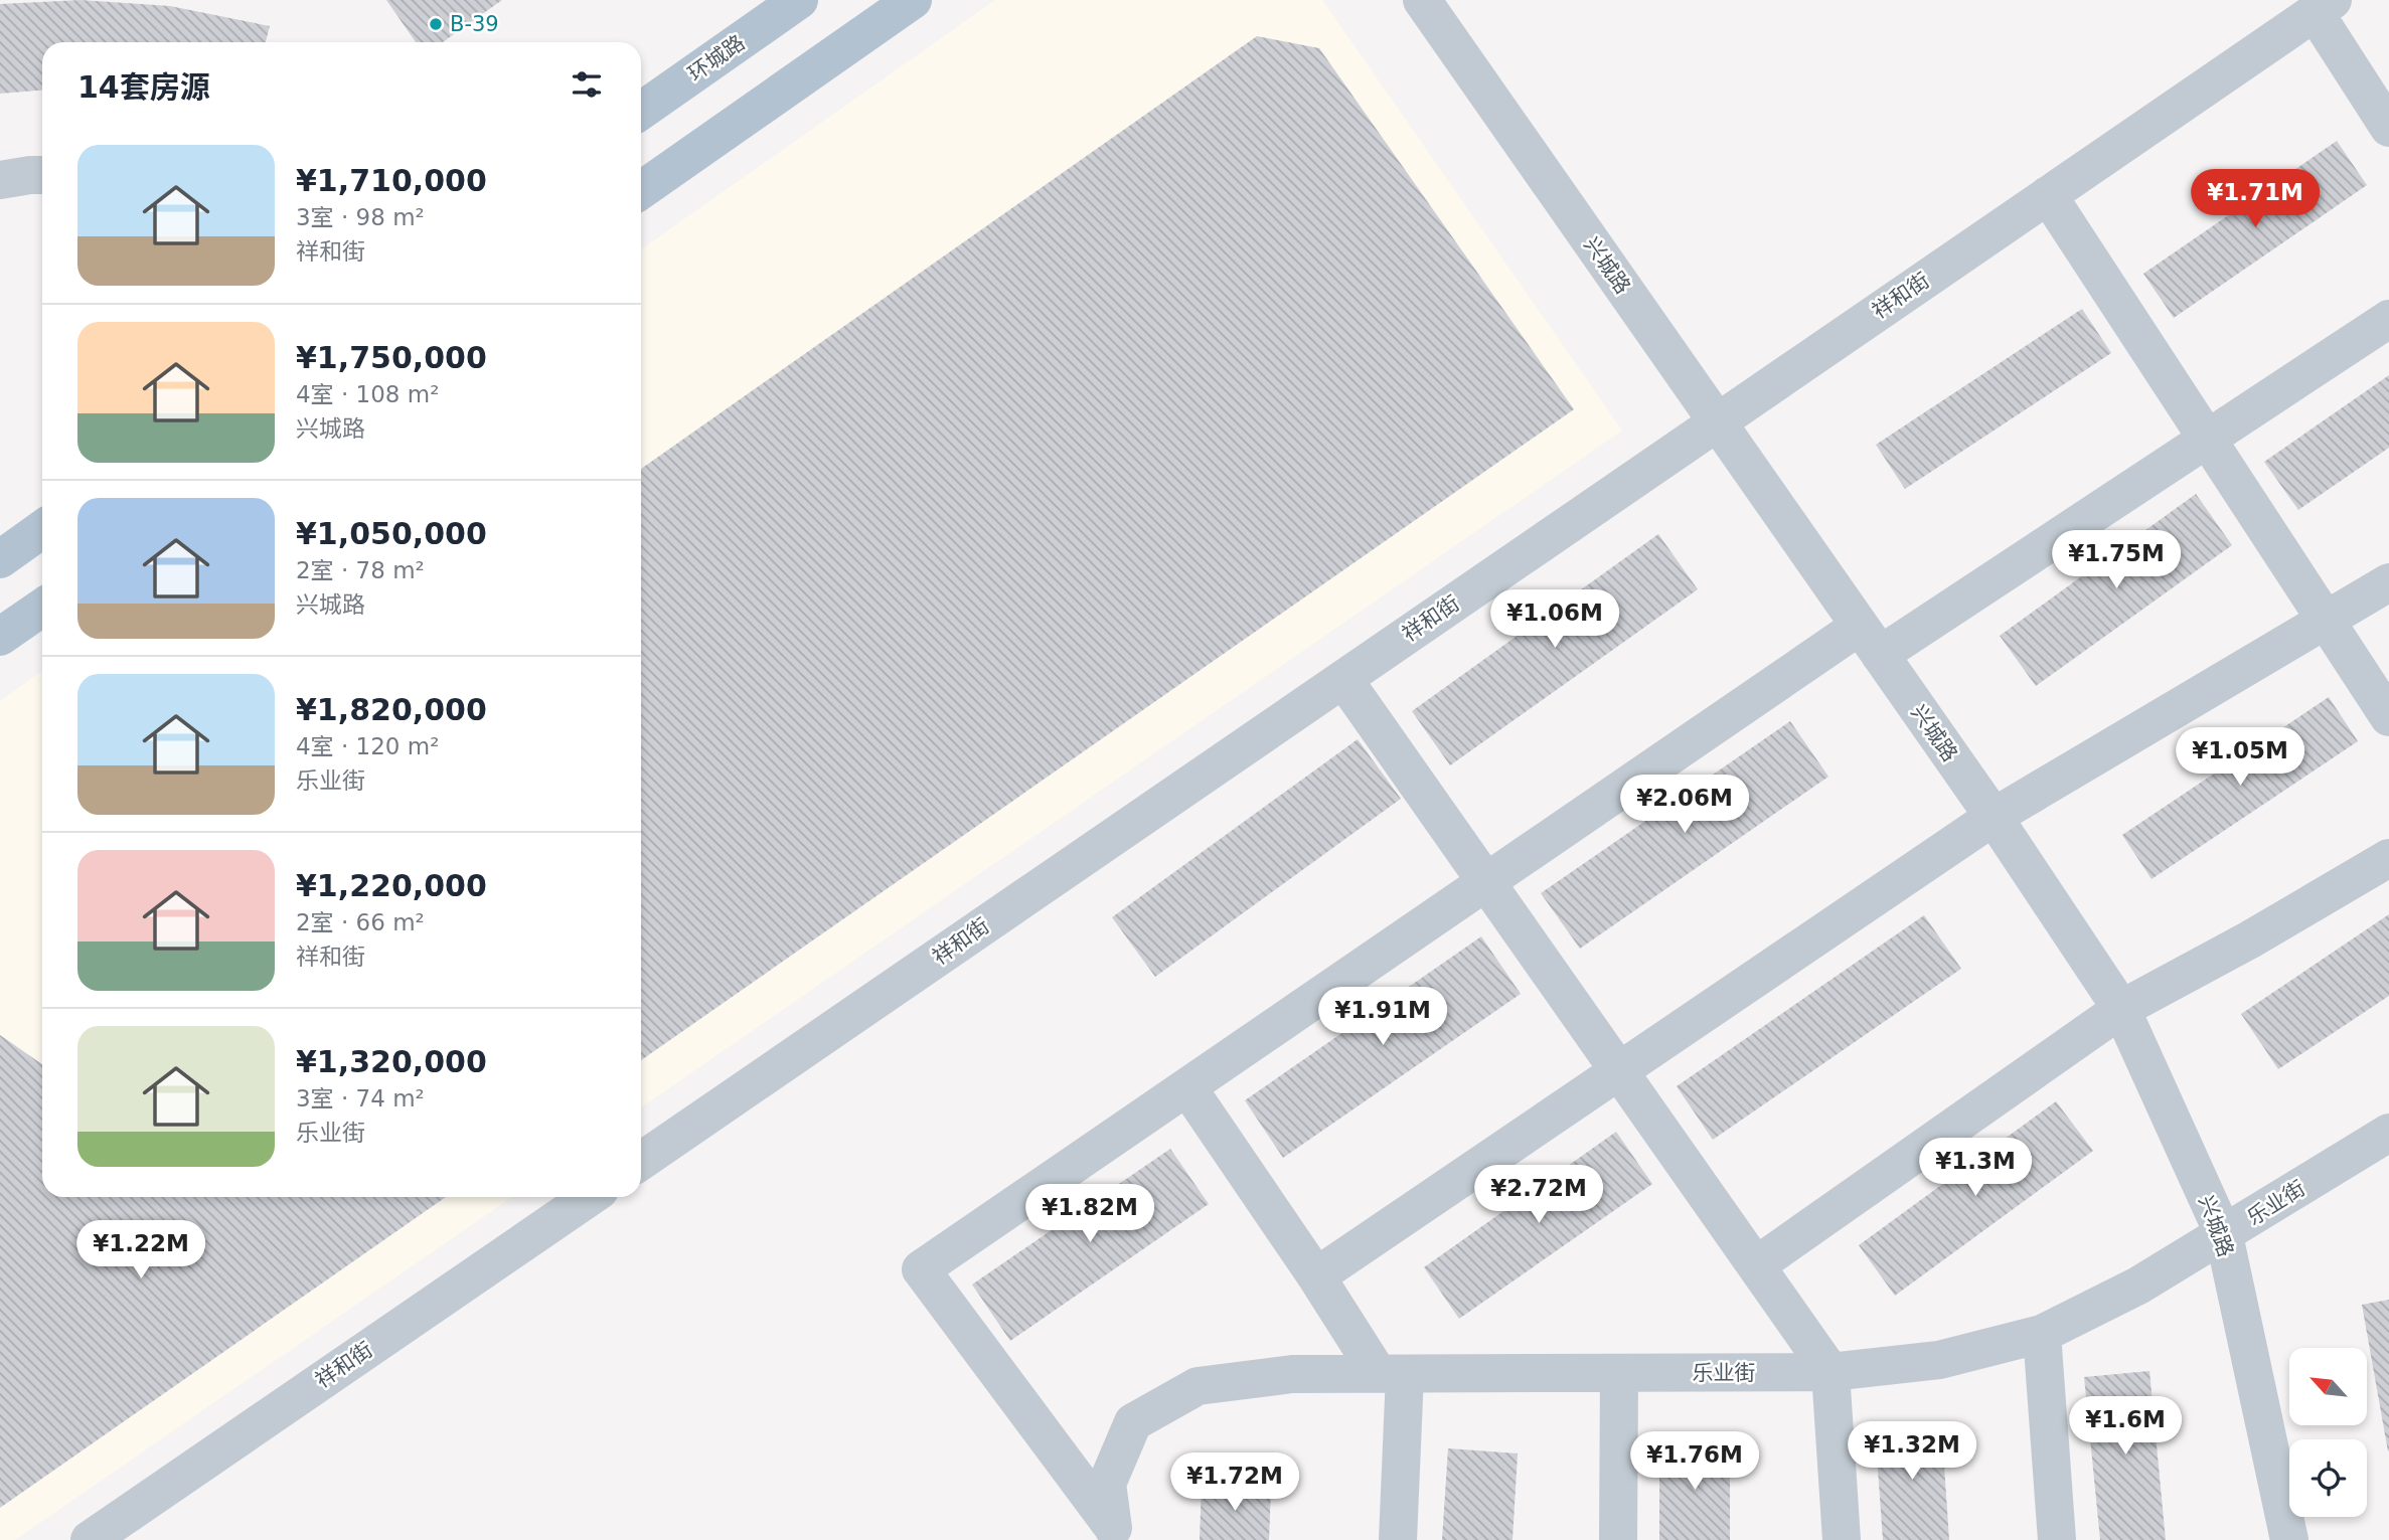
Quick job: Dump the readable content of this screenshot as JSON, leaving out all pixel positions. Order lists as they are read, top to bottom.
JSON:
{
  "streets": {
    "main road": ["环城路"],
    "street": ["兴城路", "祥和街", "乐业街"]
  },
  "crossings": [
    ["兴城路", "祥和街"],
    ["兴城路", "乐业街"]
  ],
  "places": ["B-39"],
  "north": "top left",
  "page": {
    "heading": "14套房源",
    "list": [
      {
        "name": "¥1,710,000",
        "note": "3室 · 98 m² · 祥和街"
      },
      {
        "name": "¥1,750,000",
        "note": "4室 · 108 m² · 兴城路"
      },
      {
        "name": "¥1,050,000",
        "note": "2室 · 78 m² · 兴城路"
      },
      {
        "name": "¥1,820,000",
        "note": "4室 · 120 m² · 乐业街"
      },
      {
        "name": "¥1,220,000",
        "note": "2室 · 66 m² · 祥和街"
      },
      {
        "name": "¥1,320,000",
        "note": "3室 · 74 m² · 乐业街"
      }
    ],
    "price": [
      "¥1.71M",
      "¥1.75M",
      "¥1.06M",
      "¥1.05M",
      "¥2.06M",
      "¥1.91M",
      "¥1.3M",
      "¥2.72M",
      "¥1.82M",
      "¥1.22M",
      "¥1.6M",
      "¥1.32M",
      "¥1.76M",
      "¥1.72M"
    ]
  }
}
